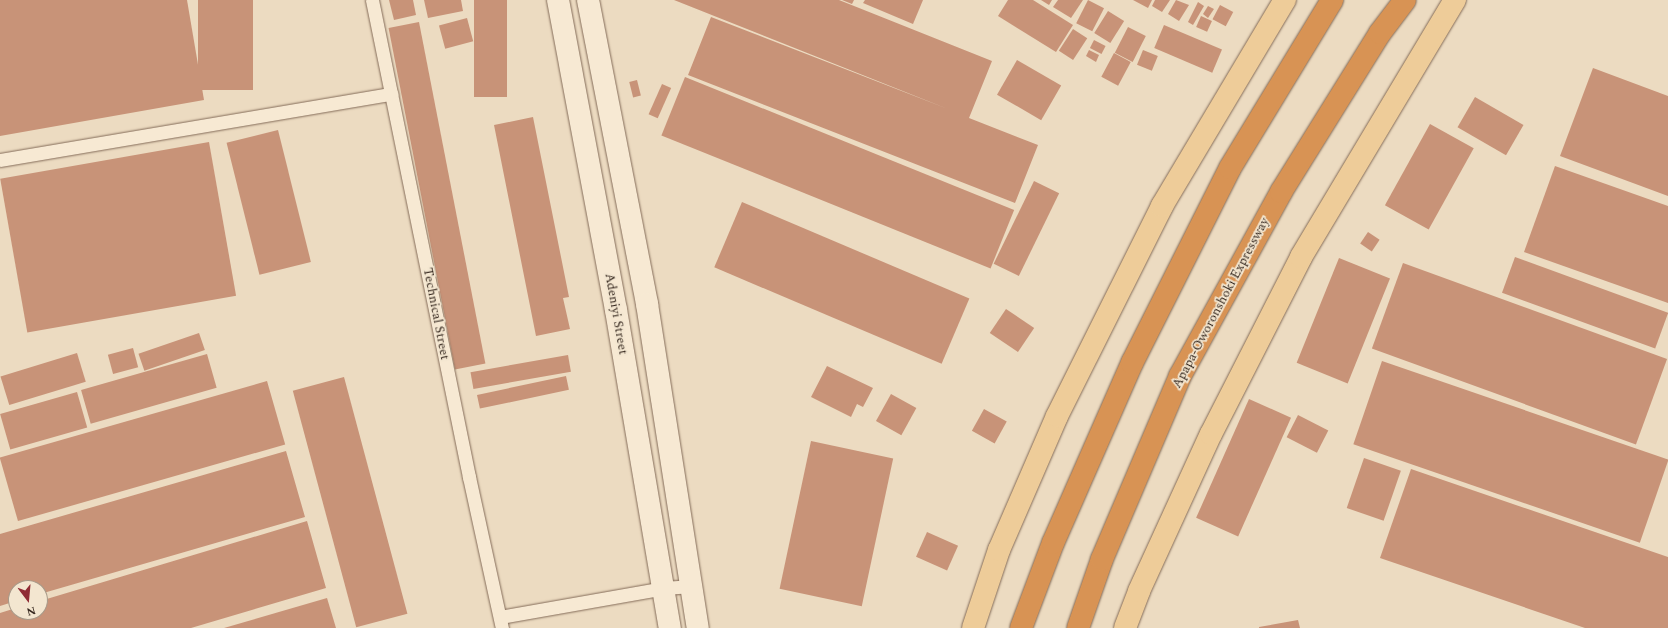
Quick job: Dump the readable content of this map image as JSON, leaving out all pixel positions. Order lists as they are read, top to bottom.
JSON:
{
  "streets": {
    "highway": ["Apapa-Oworonshoki Expressway"],
    "street": ["Adeniyi Street"],
    "lane": ["Technical Street"]
  },
  "north": "bottom"
}
